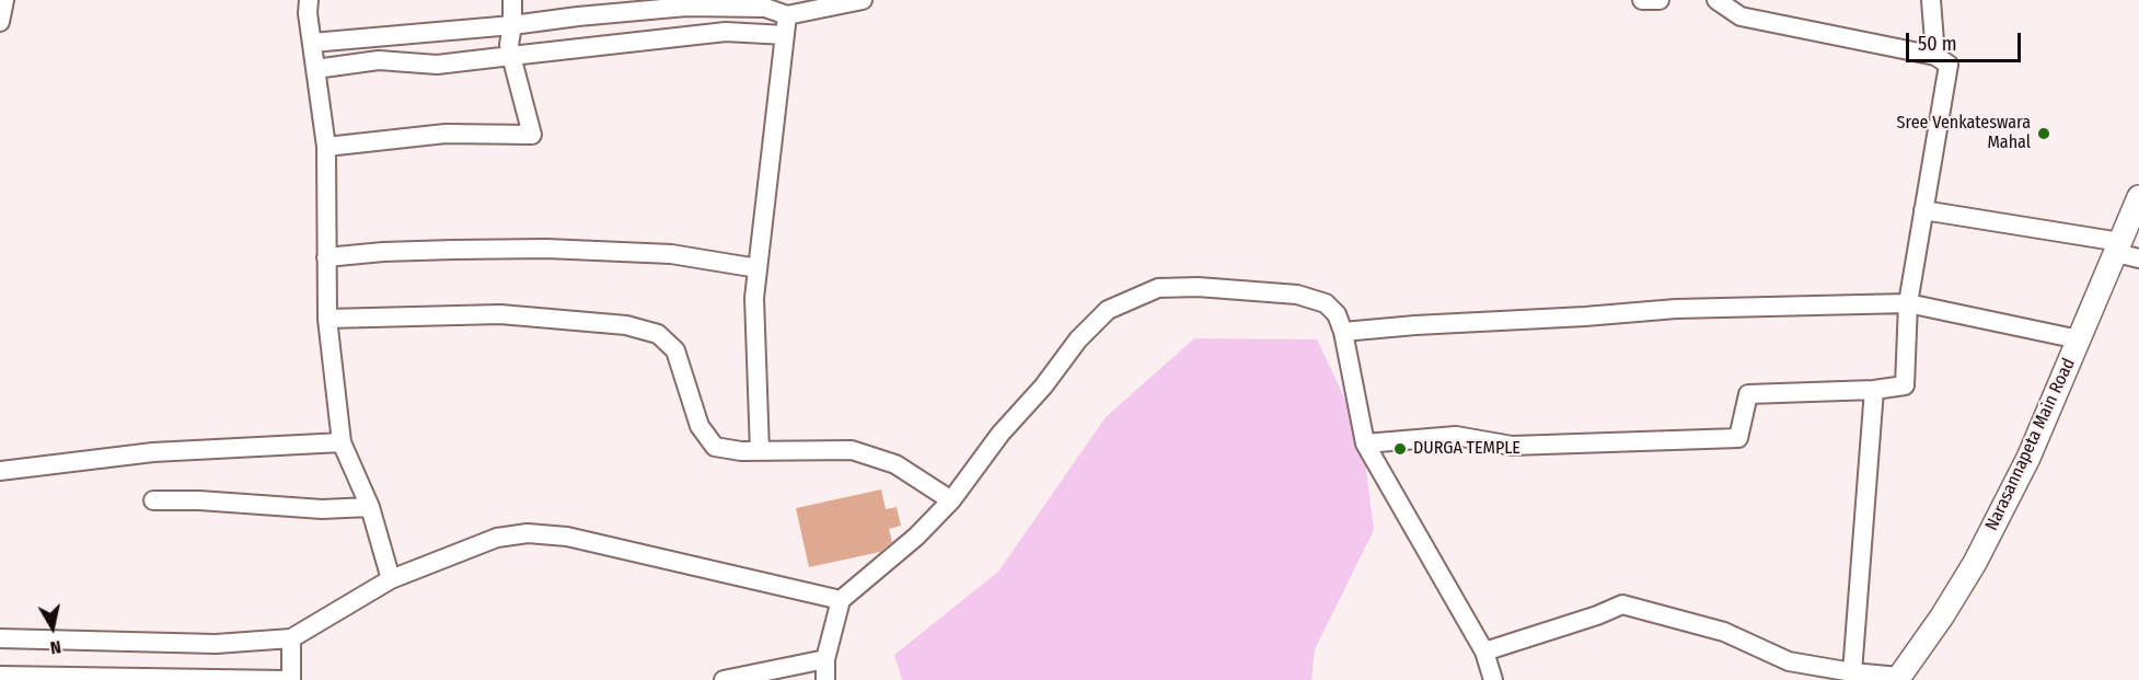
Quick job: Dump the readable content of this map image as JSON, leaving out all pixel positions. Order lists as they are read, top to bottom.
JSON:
{
  "streets": {
    "main road": ["Narasannapeta Main Road"]
  },
  "places": ["Sree Venkateswara Mahal", "DURGA TEMPLE"],
  "scale_bar": "50 m",
  "north": "bottom"
}
